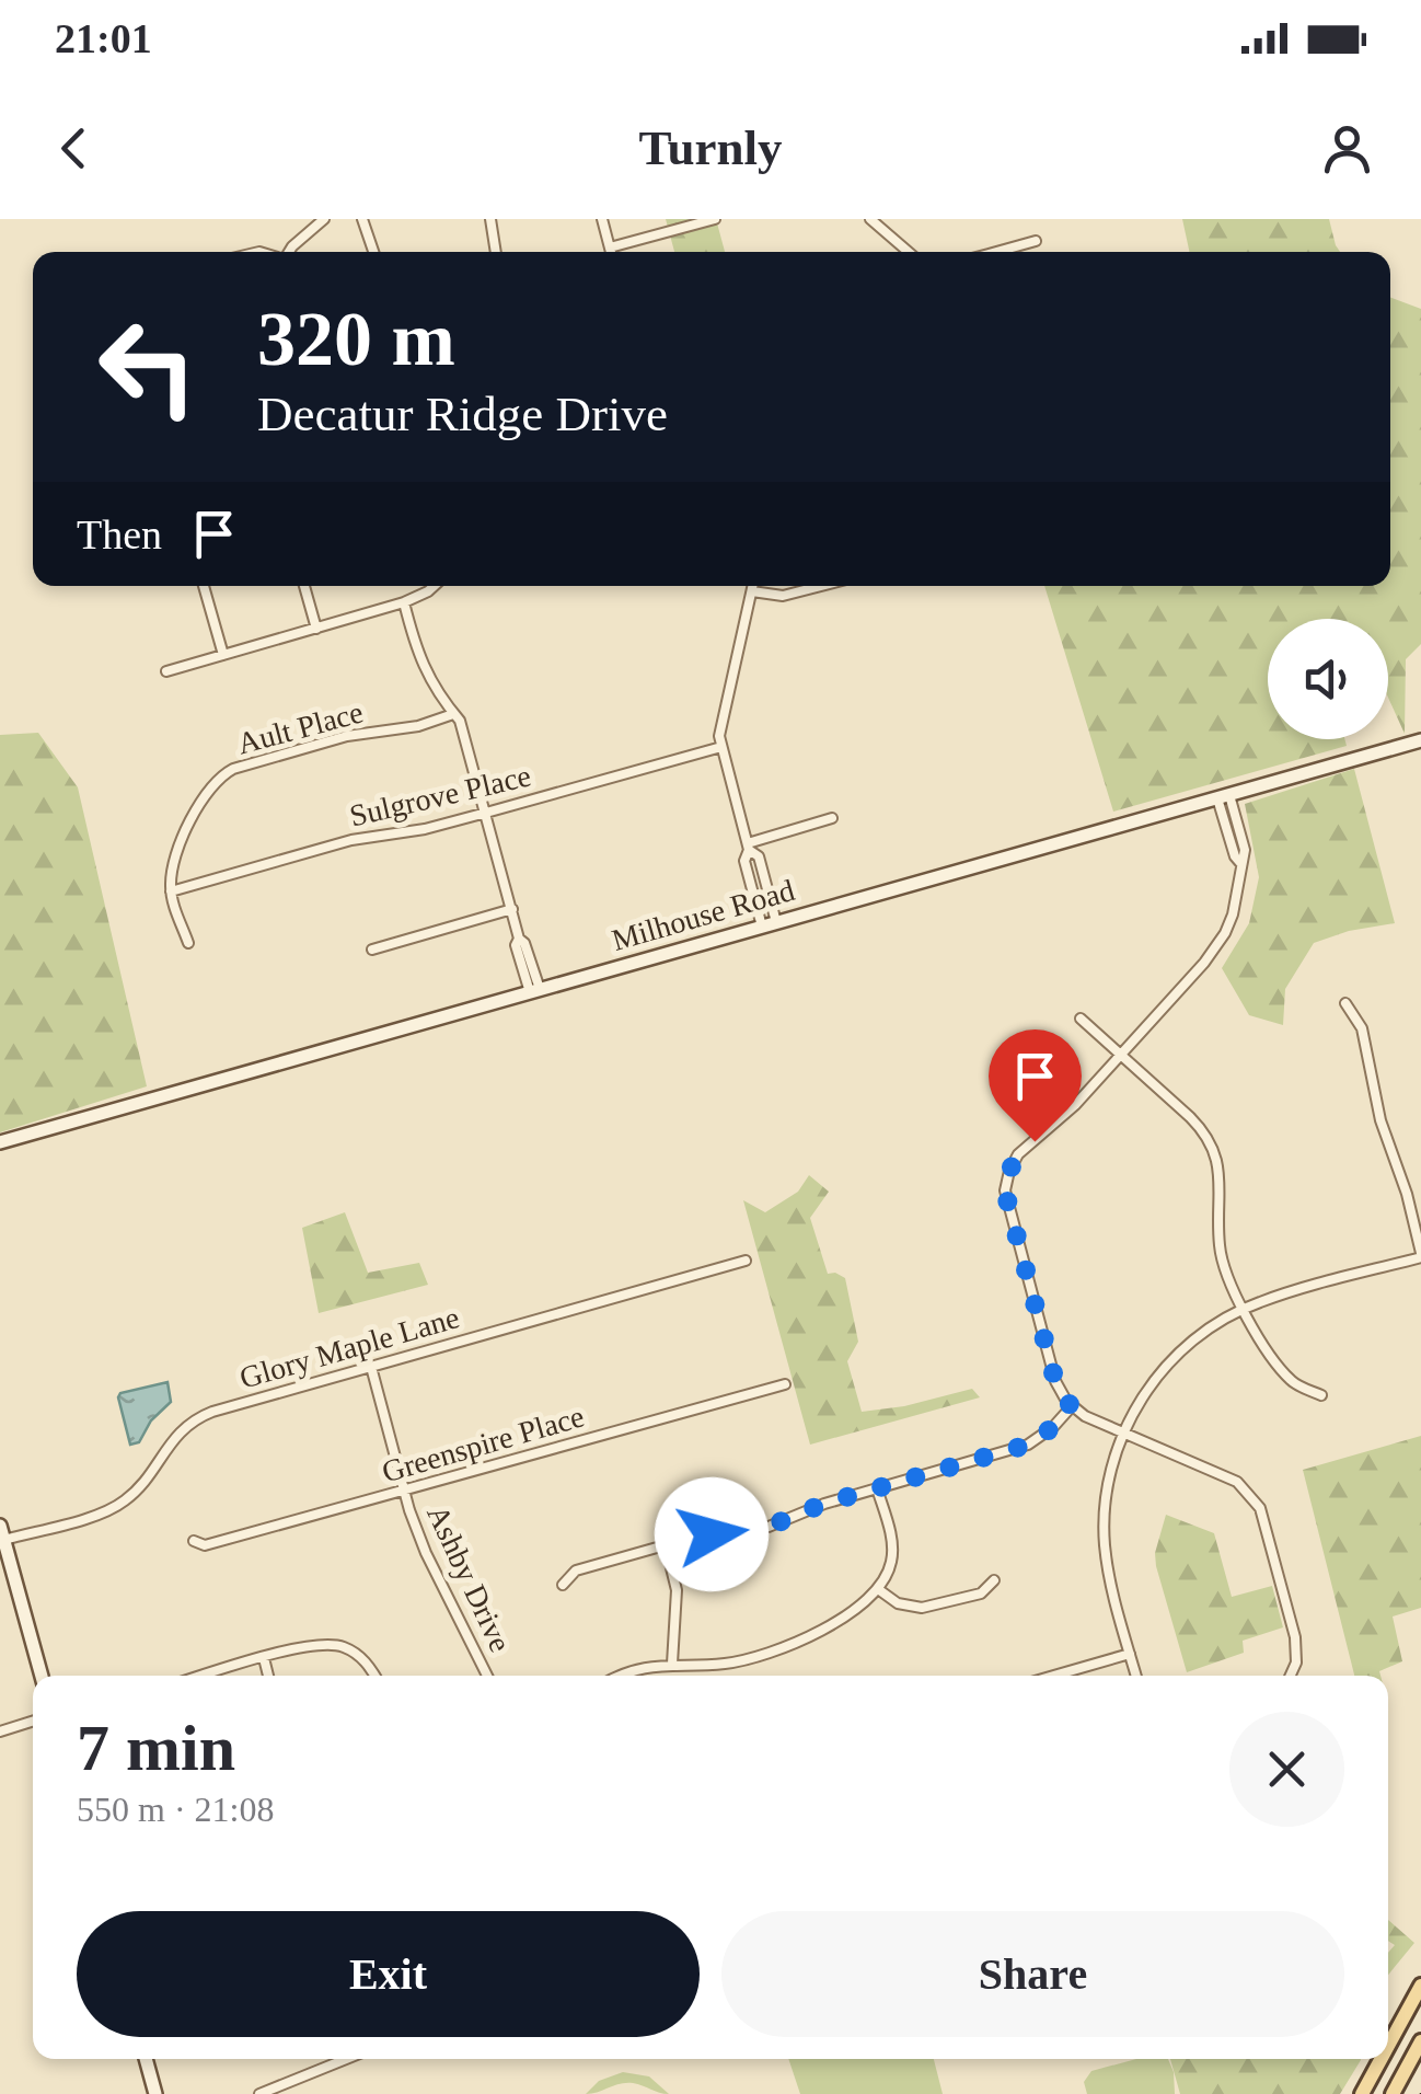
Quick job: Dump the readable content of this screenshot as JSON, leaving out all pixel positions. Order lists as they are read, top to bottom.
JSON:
{
  "streets": {
    "street": [
      "Ault Place",
      "Sulgrove Place",
      "Milhouse Road",
      "Glory Maple Lane",
      "Greenspire Place",
      "Ashby Drive"
    ]
  },
  "crossings": [
    ["Ault Place", "Sulgrove Place"],
    ["Glory Maple Lane", "Ashby Drive"],
    ["Greenspire Place", "Ashby Drive"]
  ],
  "page": {
    "status": "21:01",
    "header": "Turnly",
    "turn": ["320 m", "Decatur Ridge Drive"],
    "then": "Then",
    "heading": ["7 min", "550 m · 21:08"],
    "buttons": ["Exit", "Share"]
  }
}
